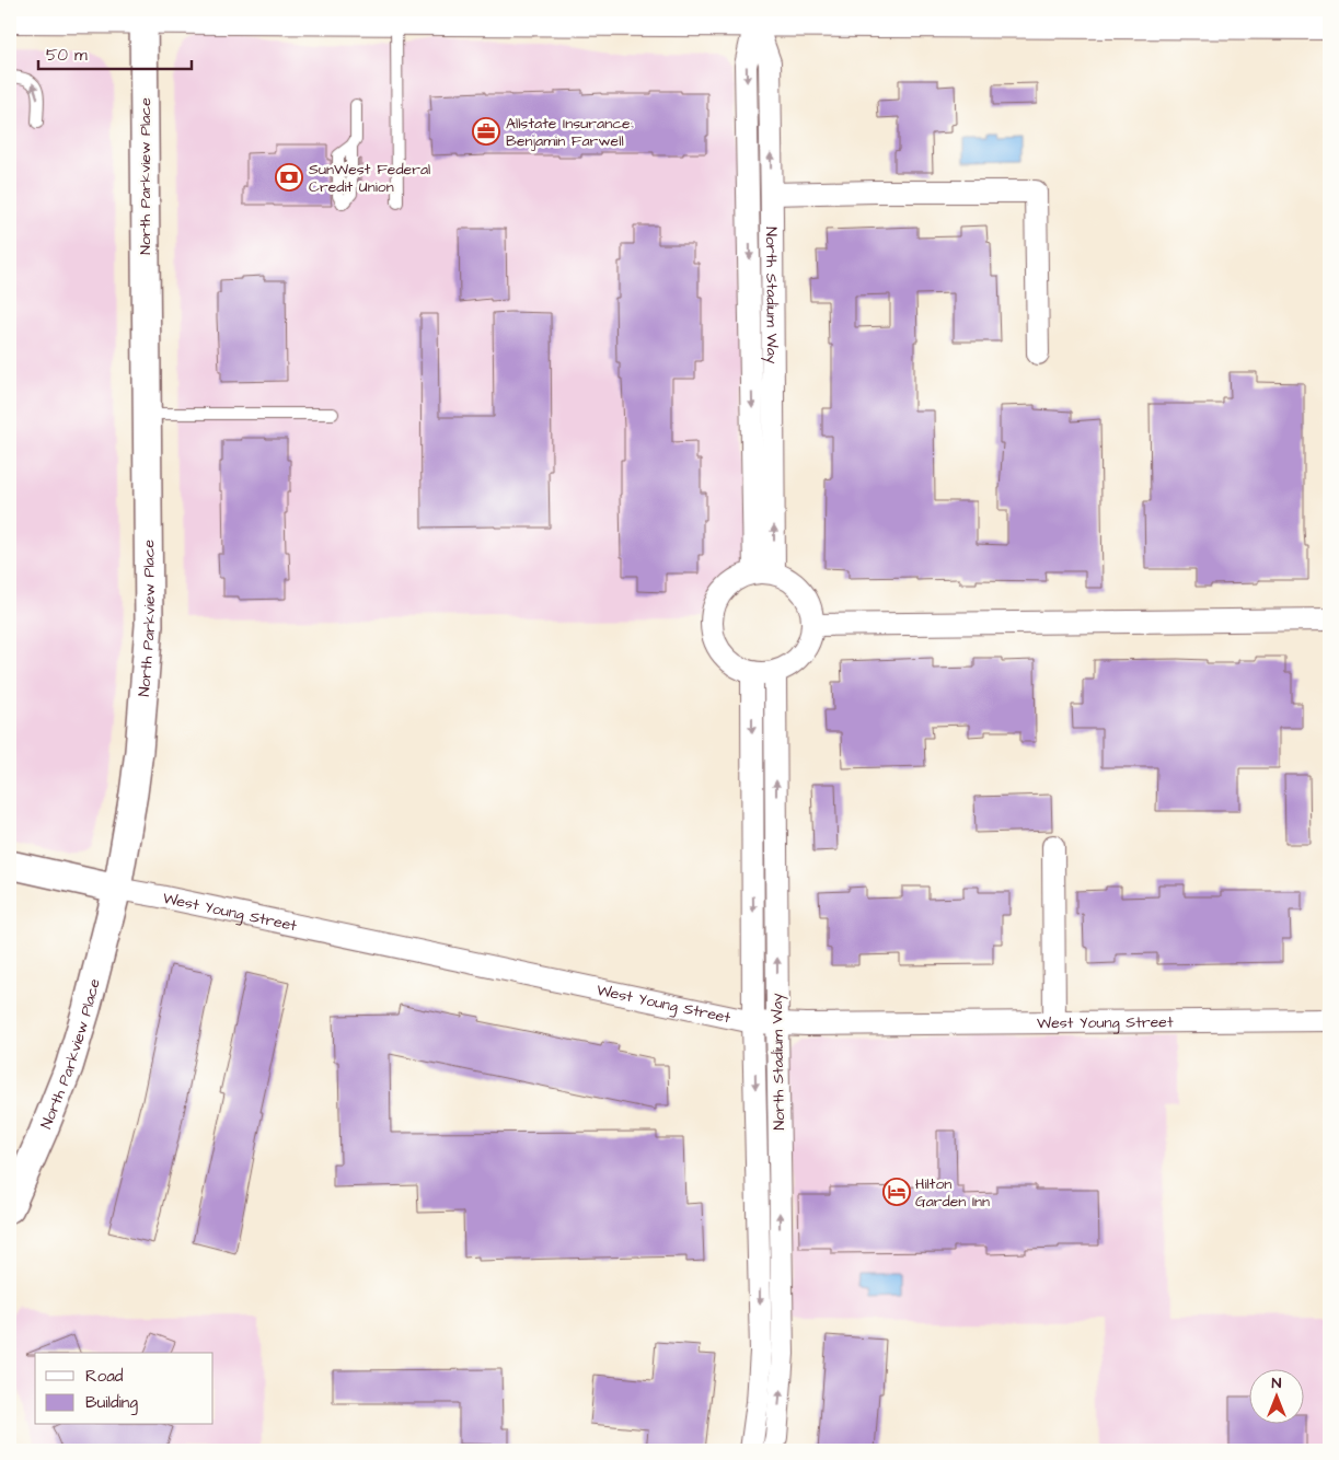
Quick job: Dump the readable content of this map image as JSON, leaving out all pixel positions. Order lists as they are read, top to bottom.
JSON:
{
  "streets": {
    "street": ["North Parkview Place", "North Stadium Way", "West Young Street"]
  },
  "crossings": [
    ["North Parkview Place", "West Young Street"],
    ["North Stadium Way", "West Young Street"]
  ],
  "places": {
    "office": ["Allstate Insurance: Benjamin Farwell"],
    "bank": ["SunWest Federal Credit Union"],
    "hotel": ["Hilton Garden Inn"]
  },
  "legend": ["Road", "Building"],
  "scale_bar": "50 m",
  "north": "top"
}
